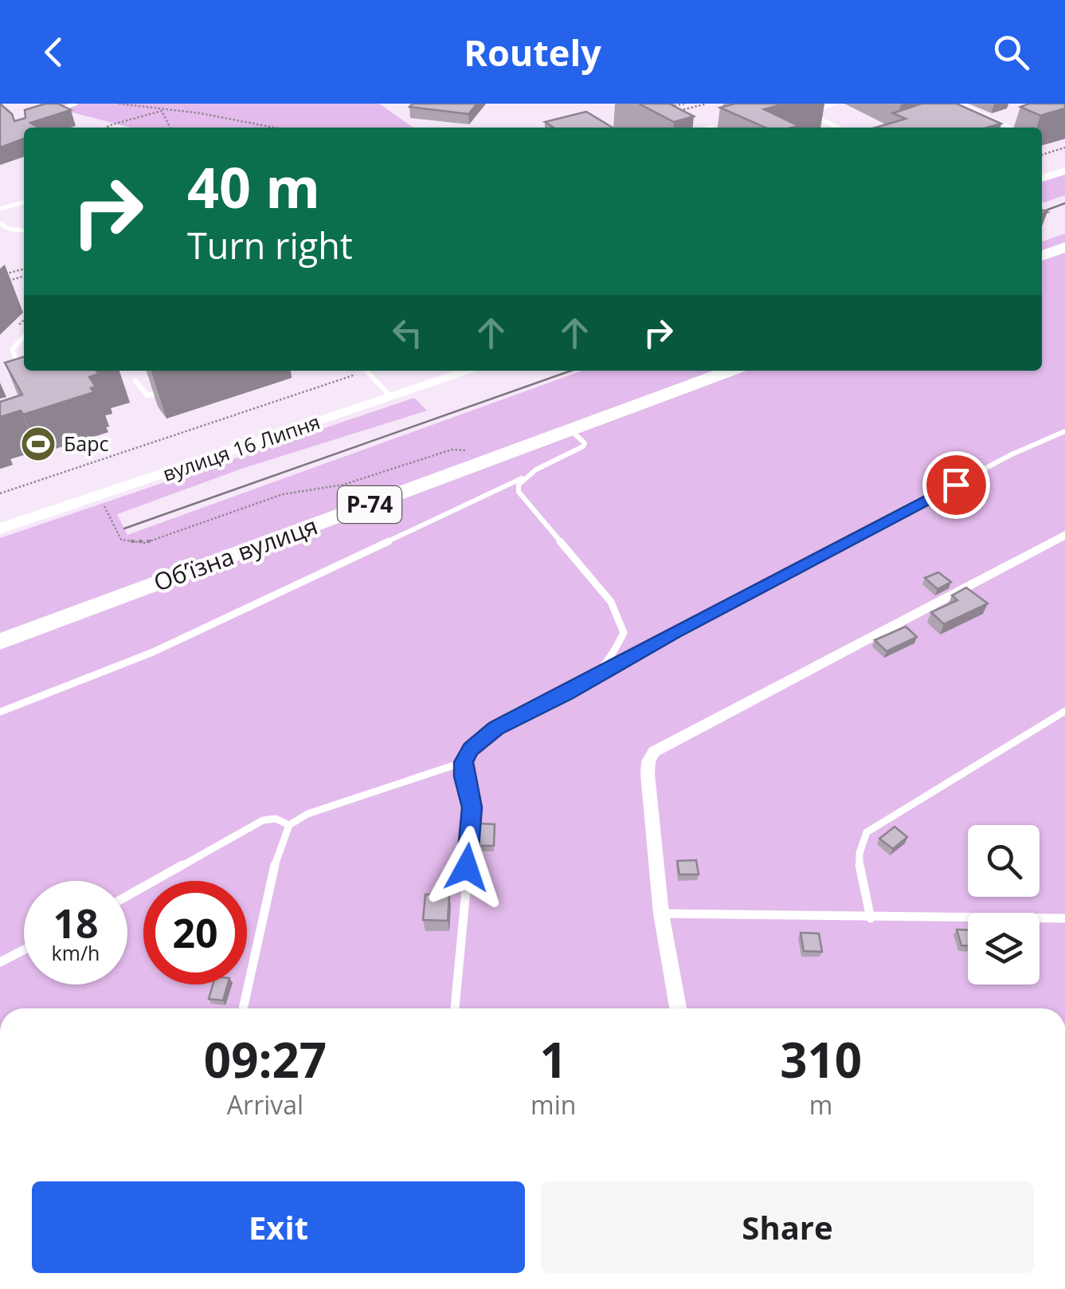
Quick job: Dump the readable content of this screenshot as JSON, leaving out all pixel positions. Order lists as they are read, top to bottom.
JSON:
{
  "streets": {
    "main road": ["Р-74", "Обʼїзна вулиця"],
    "street": ["вулиця 16 Липня"]
  },
  "places": {
    "sports": ["Барс"]
  },
  "page": {
    "header": "Routely",
    "turn": ["40 m", "Turn right"],
    "speed": "18 km/h",
    "limit": "20",
    "eta": [
      "09:27",
      "Arrival",
      "1",
      "min",
      "310",
      "m"
    ],
    "buttons": ["Exit", "Share"]
  }
}
